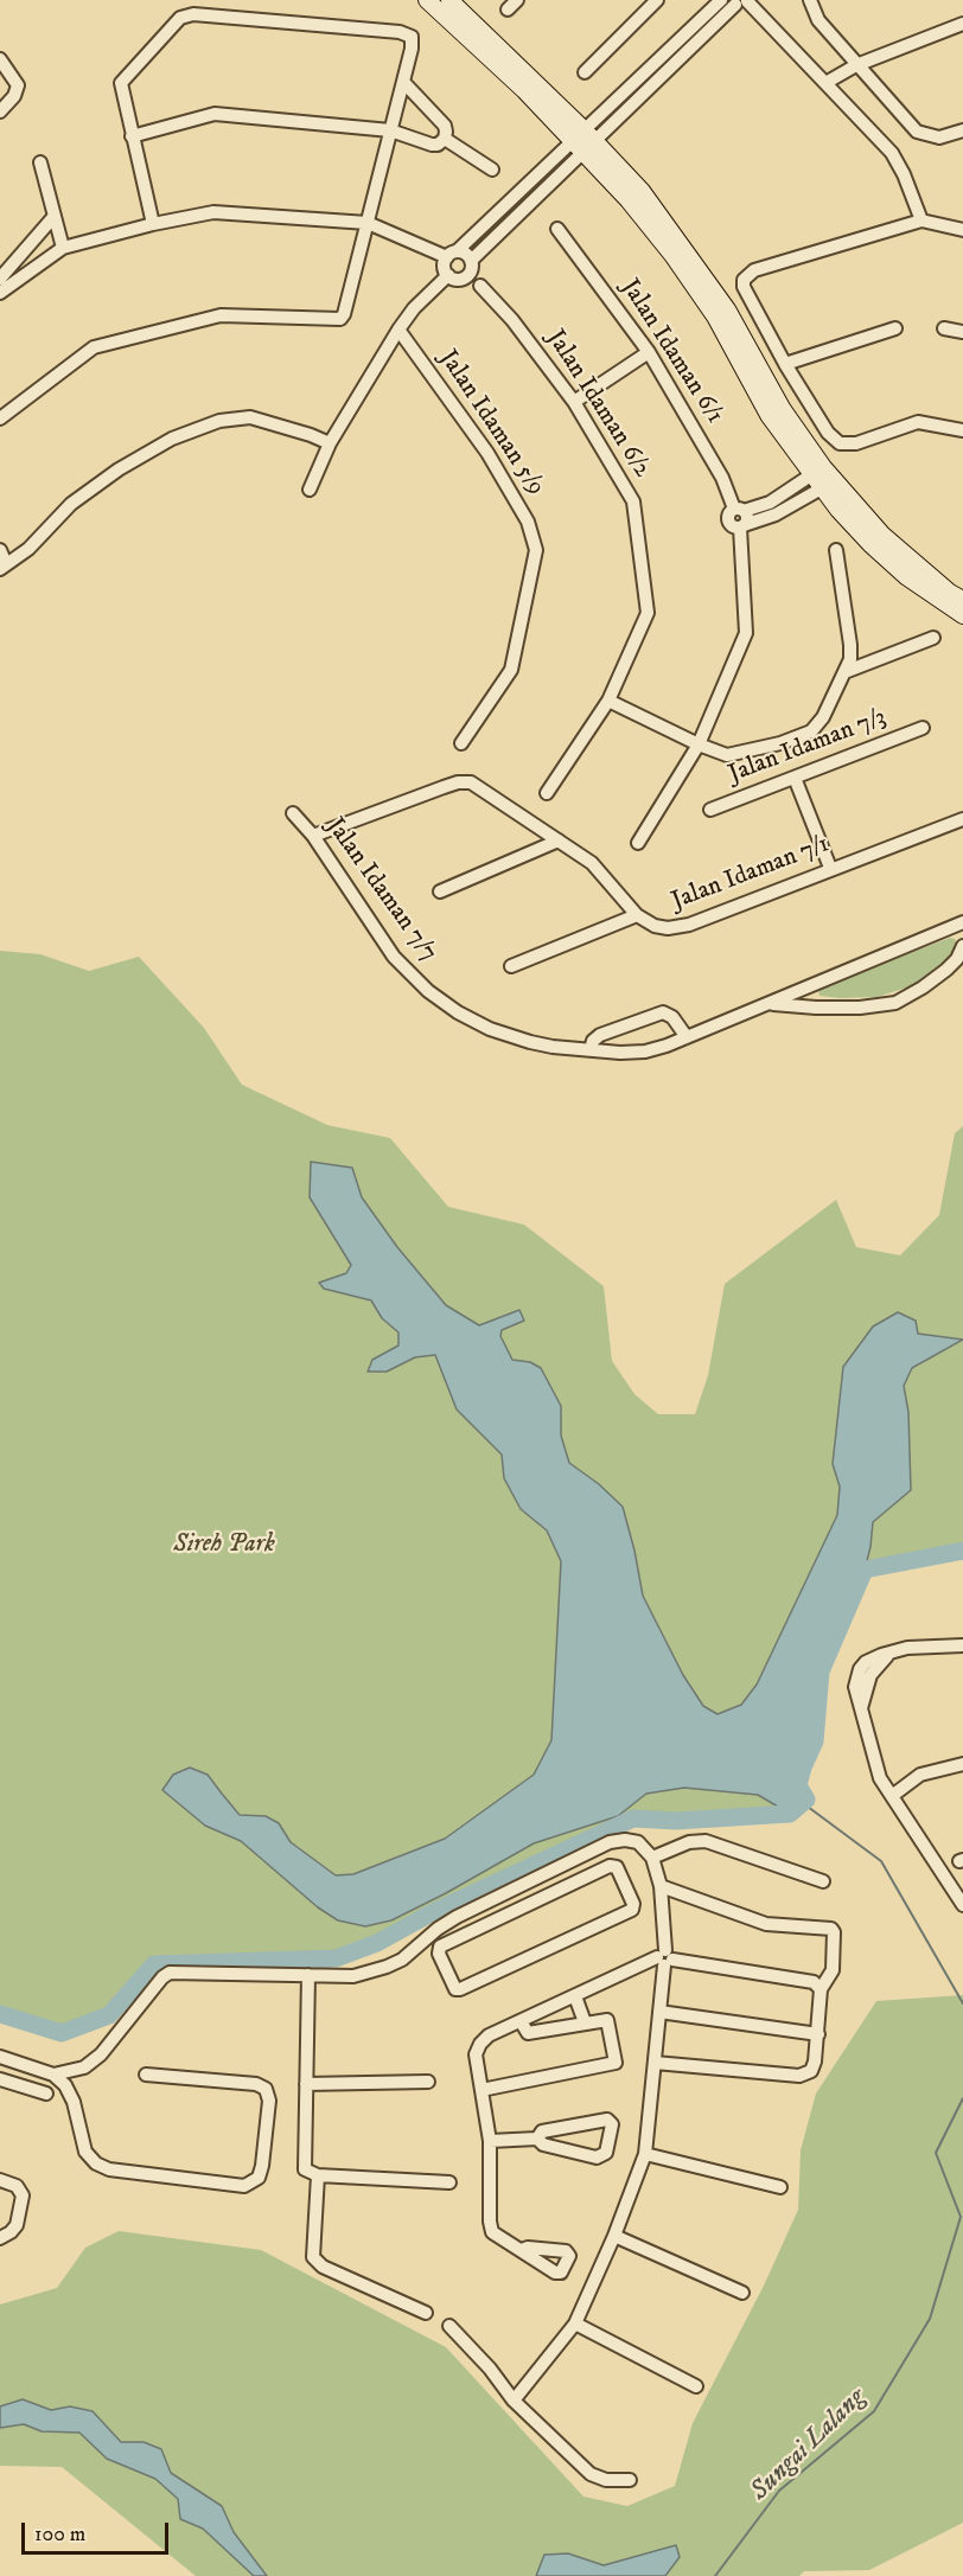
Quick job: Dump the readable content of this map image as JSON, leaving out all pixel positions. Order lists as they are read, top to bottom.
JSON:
{
  "streets": {
    "street": [
      "Jalan Idaman 6/1",
      "Jalan Idaman 6/2",
      "Jalan Idaman 5/9",
      "Jalan Idaman 7/3",
      "Jalan Idaman 7/1",
      "Jalan Idaman 7/7"
    ]
  },
  "crossings": [
    ["Jalan Idaman 7/1", "Jalan Idaman 7/7"]
  ],
  "water": ["Sungai Lalang"],
  "parks": ["Sireh Park"],
  "scale_bar": "100 m"
}
